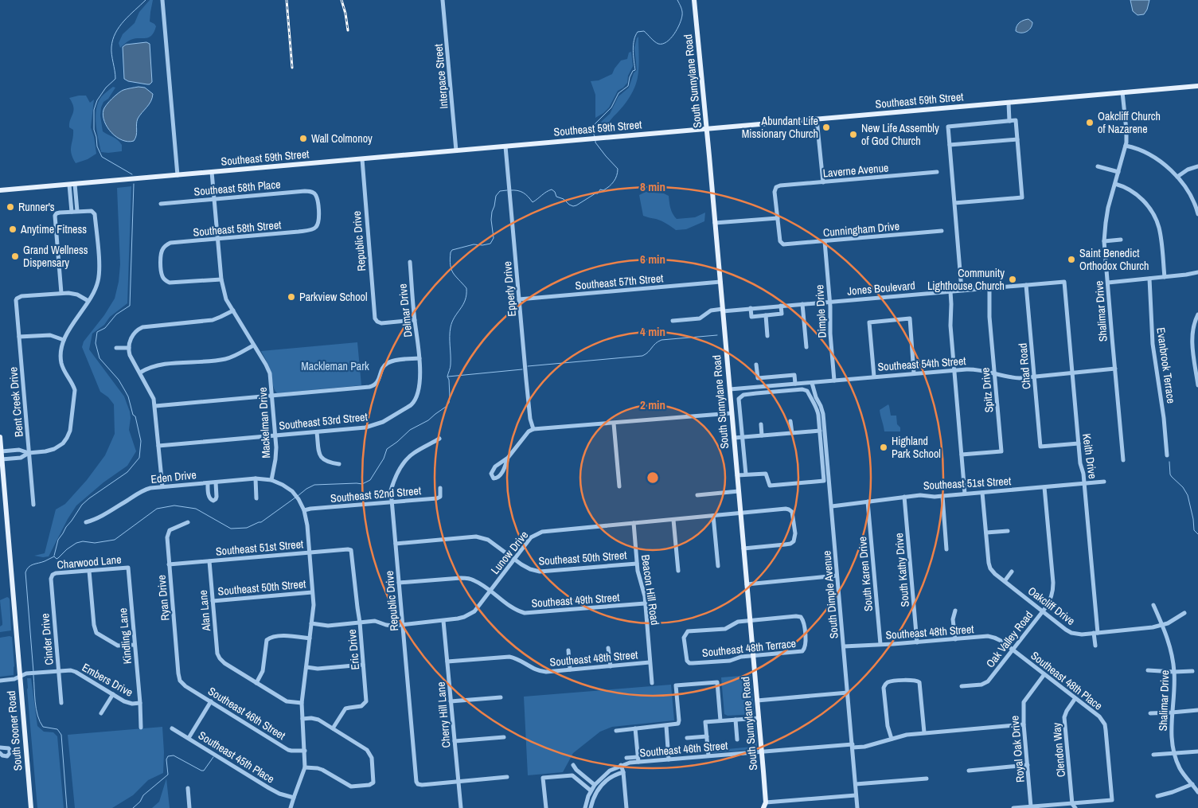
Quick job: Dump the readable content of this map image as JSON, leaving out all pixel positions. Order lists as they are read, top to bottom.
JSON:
{
  "streets": {
    "main road": ["South Sunnylane Road", "Southeast 59th Street", "South Sooner Road"],
    "street": [
      "Interpace Street",
      "Laverne Avenue",
      "Southeast 58th Place",
      "Southeast 58th Street",
      "Cunningham Drive",
      "Republic Drive",
      "Southeast 57th Street",
      "Jones Boulevard",
      "Epperly Drive",
      "Delmar Drive",
      "Dimple Drive",
      "Shalimar Drive",
      "Southeast 54th Street",
      "Evanbrook Terrace",
      "Chad Road",
      "Spitz Drive",
      "Bent Creek Drive",
      "Southeast 53rd Street",
      "Mackelman Drive",
      "Keith Drive",
      "Eden Drive",
      "Southeast 51st Street",
      "Southeast 52nd Street",
      "Lunow Drive",
      "Southeast 50th Street",
      "Charwood Lane",
      "South Kathy Drive",
      "South Karen Drive",
      "Beacon Hill Road",
      "South Dimple Avenue",
      "Ryan Drive",
      "Southeast 49th Street",
      "Oakcliff Drive",
      "Alan Lane",
      "Southeast 48th Street",
      "Kindling Lane",
      "Cinder Drive",
      "Oak Valley Road",
      "Southeast 48th Terrace",
      "Eric Drive",
      "Embers Drive",
      "Southeast 48th Place",
      "Southeast 46th Street",
      "Cherry Hill Lane",
      "Royal Oak Drive",
      "Clendon Way",
      "Southeast 45th Place"
    ]
  },
  "crossings": [
    ["Interpace Street", "Southeast 59th Street"],
    ["South Sunnylane Road", "Southeast 59th Street"],
    ["South Sunnylane Road", "Southeast 57th Street"],
    ["South Sunnylane Road", "Jones Boulevard"],
    ["South Sunnylane Road", "Southeast 54th Street"],
    ["South Sunnylane Road", "Lunow Drive"],
    ["South Sunnylane Road", "Southeast 48th Terrace"],
    ["South Sunnylane Road", "Southeast 46th Street"],
    ["Southeast 59th Street", "Republic Drive"],
    ["Southeast 59th Street", "Epperly Drive"],
    ["Southeast 59th Street", "Shalimar Drive"],
    ["Southeast 59th Street", "Mackelman Drive"],
    ["Laverne Avenue", "Cunningham Drive"],
    ["Southeast 58th Place", "Southeast 58th Street"],
    ["Southeast 58th Place", "Mackelman Drive"],
    ["Southeast 58th Street", "Mackelman Drive"],
    ["Cunningham Drive", "Dimple Drive"],
    ["Republic Drive", "Delmar Drive"],
    ["Republic Drive", "Southeast 52nd Street"],
    ["Republic Drive", "Lunow Drive"],
    ["Republic Drive", "Southeast 50th Street"],
    ["Republic Drive", "Southeast 49th Street"],
    ["Republic Drive", "Cherry Hill Lane"],
    ["Southeast 57th Street", "Epperly Drive"],
    ["Jones Boulevard", "Dimple Drive"],
    ["Jones Boulevard", "Chad Road"],
    ["Jones Boulevard", "Spitz Drive"],
    ["Jones Boulevard", "Keith Drive"],
    ["Delmar Drive", "Southeast 53rd Street"],
    ["Dimple Drive", "Southeast 54th Street"],
    ["Shalimar Drive", "Southeast 54th Street"],
    ["Shalimar Drive", "Oakcliff Drive"],
    ["Southeast 54th Street", "Chad Road"],
    ["Southeast 54th Street", "Spitz Drive"],
    ["Southeast 54th Street", "Keith Drive"],
    ["Southeast 54th Street", "South Dimple Avenue"],
    ["Chad Road", "Keith Drive"],
    ["Southeast 53rd Street", "Mackelman Drive"],
    ["Mackelman Drive", "Eden Drive"],
    ["Keith Drive", "Southeast 51st Street"],
    ["Keith Drive", "Oakcliff Drive"],
    ["Southeast 51st Street", "South Kathy Drive"],
    ["Southeast 51st Street", "South Karen Drive"],
    ["Southeast 51st Street", "South Dimple Avenue"],
    ["Southeast 51st Street", "Ryan Drive"],
    ["Southeast 51st Street", "Oakcliff Drive"],
    ["Southeast 51st Street", "Alan Lane"],
    ["Southeast 51st Street", "Oak Valley Road"],
    ["Southeast 51st Street", "Eric Drive"],
    ["Lunow Drive", "Southeast 50th Street"],
    ["Lunow Drive", "Beacon Hill Road"],
    ["Lunow Drive", "Southeast 49th Street"],
    ["Lunow Drive", "Eric Drive"],
    ["Lunow Drive", "Cherry Hill Lane"],
    ["Southeast 50th Street", "Beacon Hill Road"],
    ["Southeast 50th Street", "Alan Lane"],
    ["Charwood Lane", "Kindling Lane"],
    ["Charwood Lane", "Cinder Drive"],
    ["South Kathy Drive", "Southeast 48th Street"],
    ["South Karen Drive", "Southeast 48th Street"],
    ["Beacon Hill Road", "Southeast 49th Street"],
    ["Beacon Hill Road", "Southeast 48th Street"],
    ["South Dimple Avenue", "Southeast 48th Street"],
    ["South Dimple Avenue", "Southeast 46th Street"],
    ["Ryan Drive", "Southeast 46th Street"],
    ["Oakcliff Drive", "Oak Valley Road"],
    ["Southeast 48th Street", "Oak Valley Road"],
    ["Southeast 48th Street", "Southeast 48th Place"],
    ["Southeast 48th Street", "Cherry Hill Lane"],
    ["Kindling Lane", "Embers Drive"],
    ["Cinder Drive", "Embers Drive"],
    ["Oak Valley Road", "Southeast 48th Place"],
    ["Embers Drive", "South Sooner Road"],
    ["Southeast 48th Place", "Royal Oak Drive"],
    ["Southeast 48th Place", "Clendon Way"],
    ["Southeast 46th Street", "Royal Oak Drive"]
  ],
  "parks": ["Mackleman Park"],
  "places": [
    "Oakcliff Church of Nazarene",
    "Abundant Life Missionary Church",
    "New Life Assembly of God Church",
    "Wall Colmonoy",
    "Runner's",
    "Anytime Fitness",
    "Grand Wellness Dispensary",
    "Saint Benedict Orthodox Church",
    "Community Lighthouse Church",
    "Parkview School",
    "Highland Park School"
  ],
  "rings": [
    "8 min",
    "6 min",
    "4 min",
    "2 min"
  ]
}
